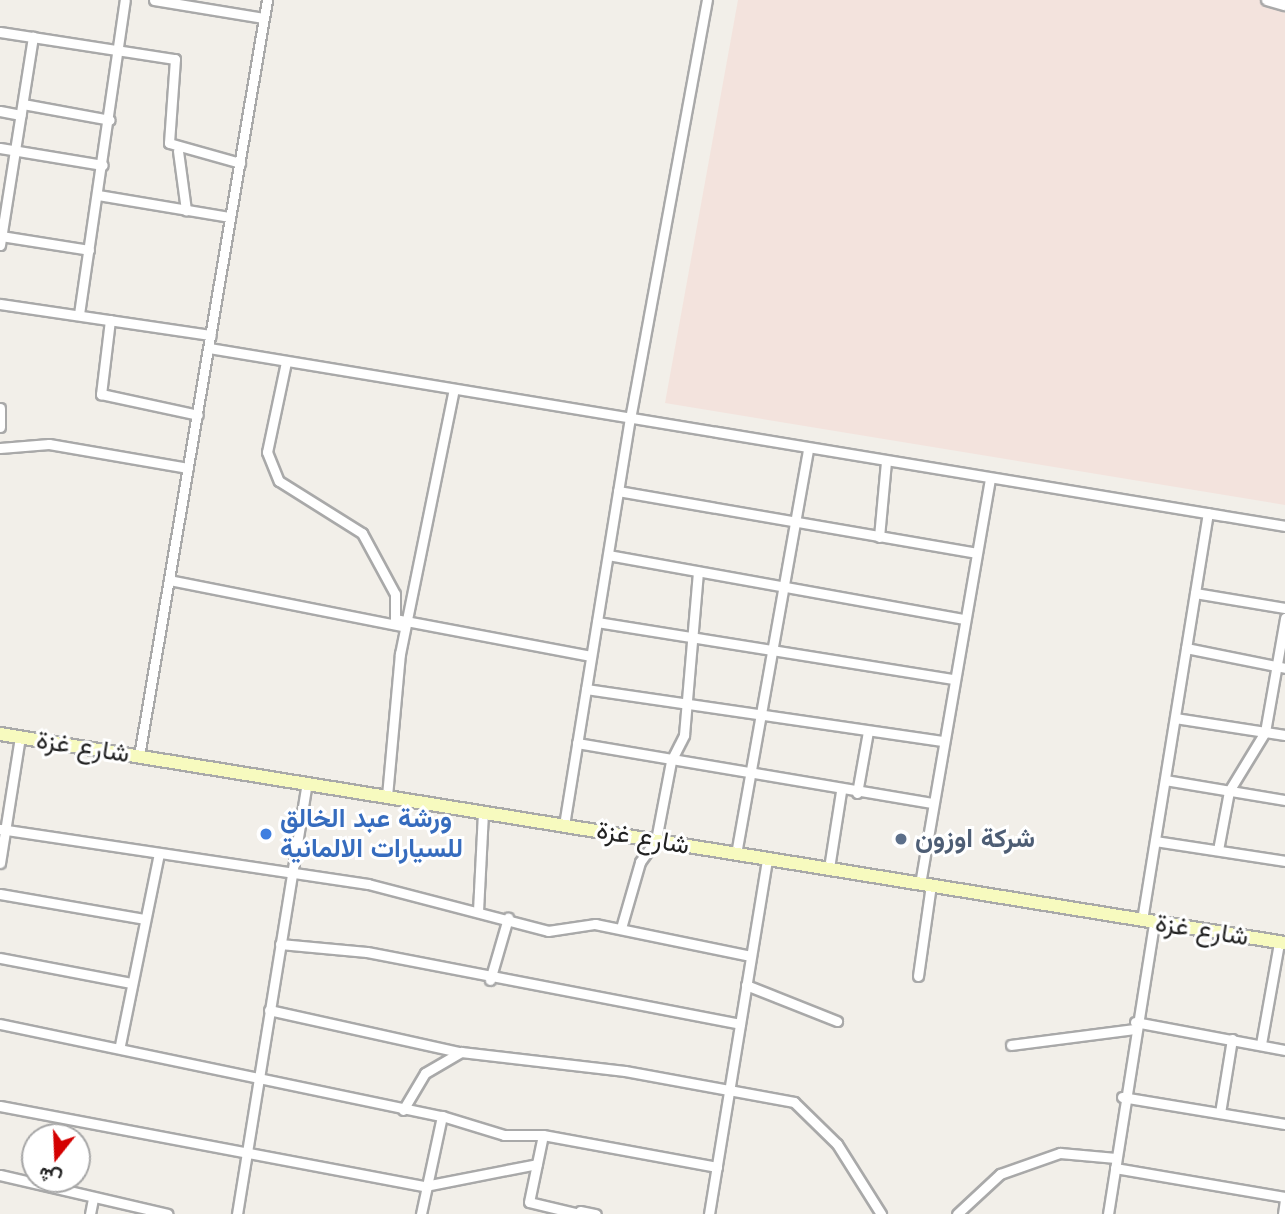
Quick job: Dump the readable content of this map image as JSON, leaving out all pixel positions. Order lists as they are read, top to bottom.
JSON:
{
  "streets": {
    "main road": ["شارع غزة"]
  },
  "places": ["ورشة عبد الخالق للسيارات الالمانية", "شركة اوزون"],
  "north": "bottom"
}
